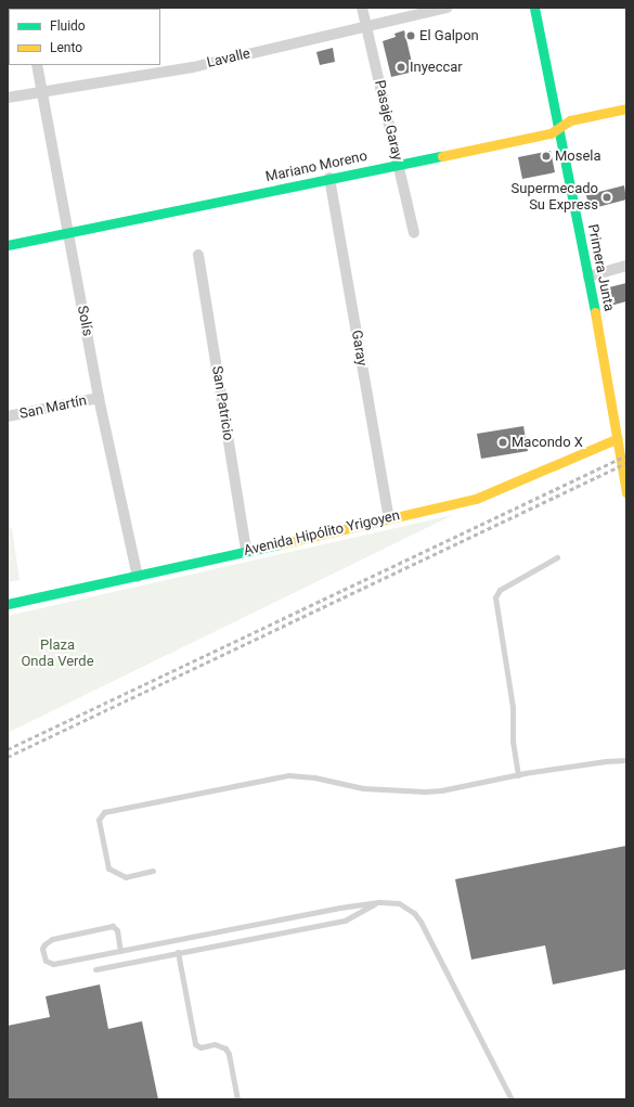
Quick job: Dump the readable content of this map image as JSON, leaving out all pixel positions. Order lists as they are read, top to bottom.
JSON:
{
  "streets": {
    "street": [
      "Lavalle",
      "Pasaje Garay",
      "Mariano Moreno",
      "Primera Junta",
      "Solís",
      "Garay",
      "San Patricio",
      "San Martín",
      "Avenida Hipólito Yrigoyen"
    ]
  },
  "crossings": [
    ["Lavalle", "Pasaje Garay"],
    ["Lavalle", "Solís"],
    ["Pasaje Garay", "Mariano Moreno"],
    ["Mariano Moreno", "Primera Junta"],
    ["Mariano Moreno", "Solís"],
    ["Mariano Moreno", "Garay"],
    ["Primera Junta", "Avenida Hipólito Yrigoyen"],
    ["Solís", "San Martín"],
    ["Solís", "Avenida Hipólito Yrigoyen"],
    ["Garay", "Avenida Hipólito Yrigoyen"],
    ["San Patricio", "Avenida Hipólito Yrigoyen"]
  ],
  "parks": ["Plaza Onda Verde"],
  "places": [
    "El Galpon",
    "Inyeccar",
    "Mosela",
    "Supermecado Su Express",
    "Macondo X"
  ],
  "legend": ["Fluido", "Lento"]
}
